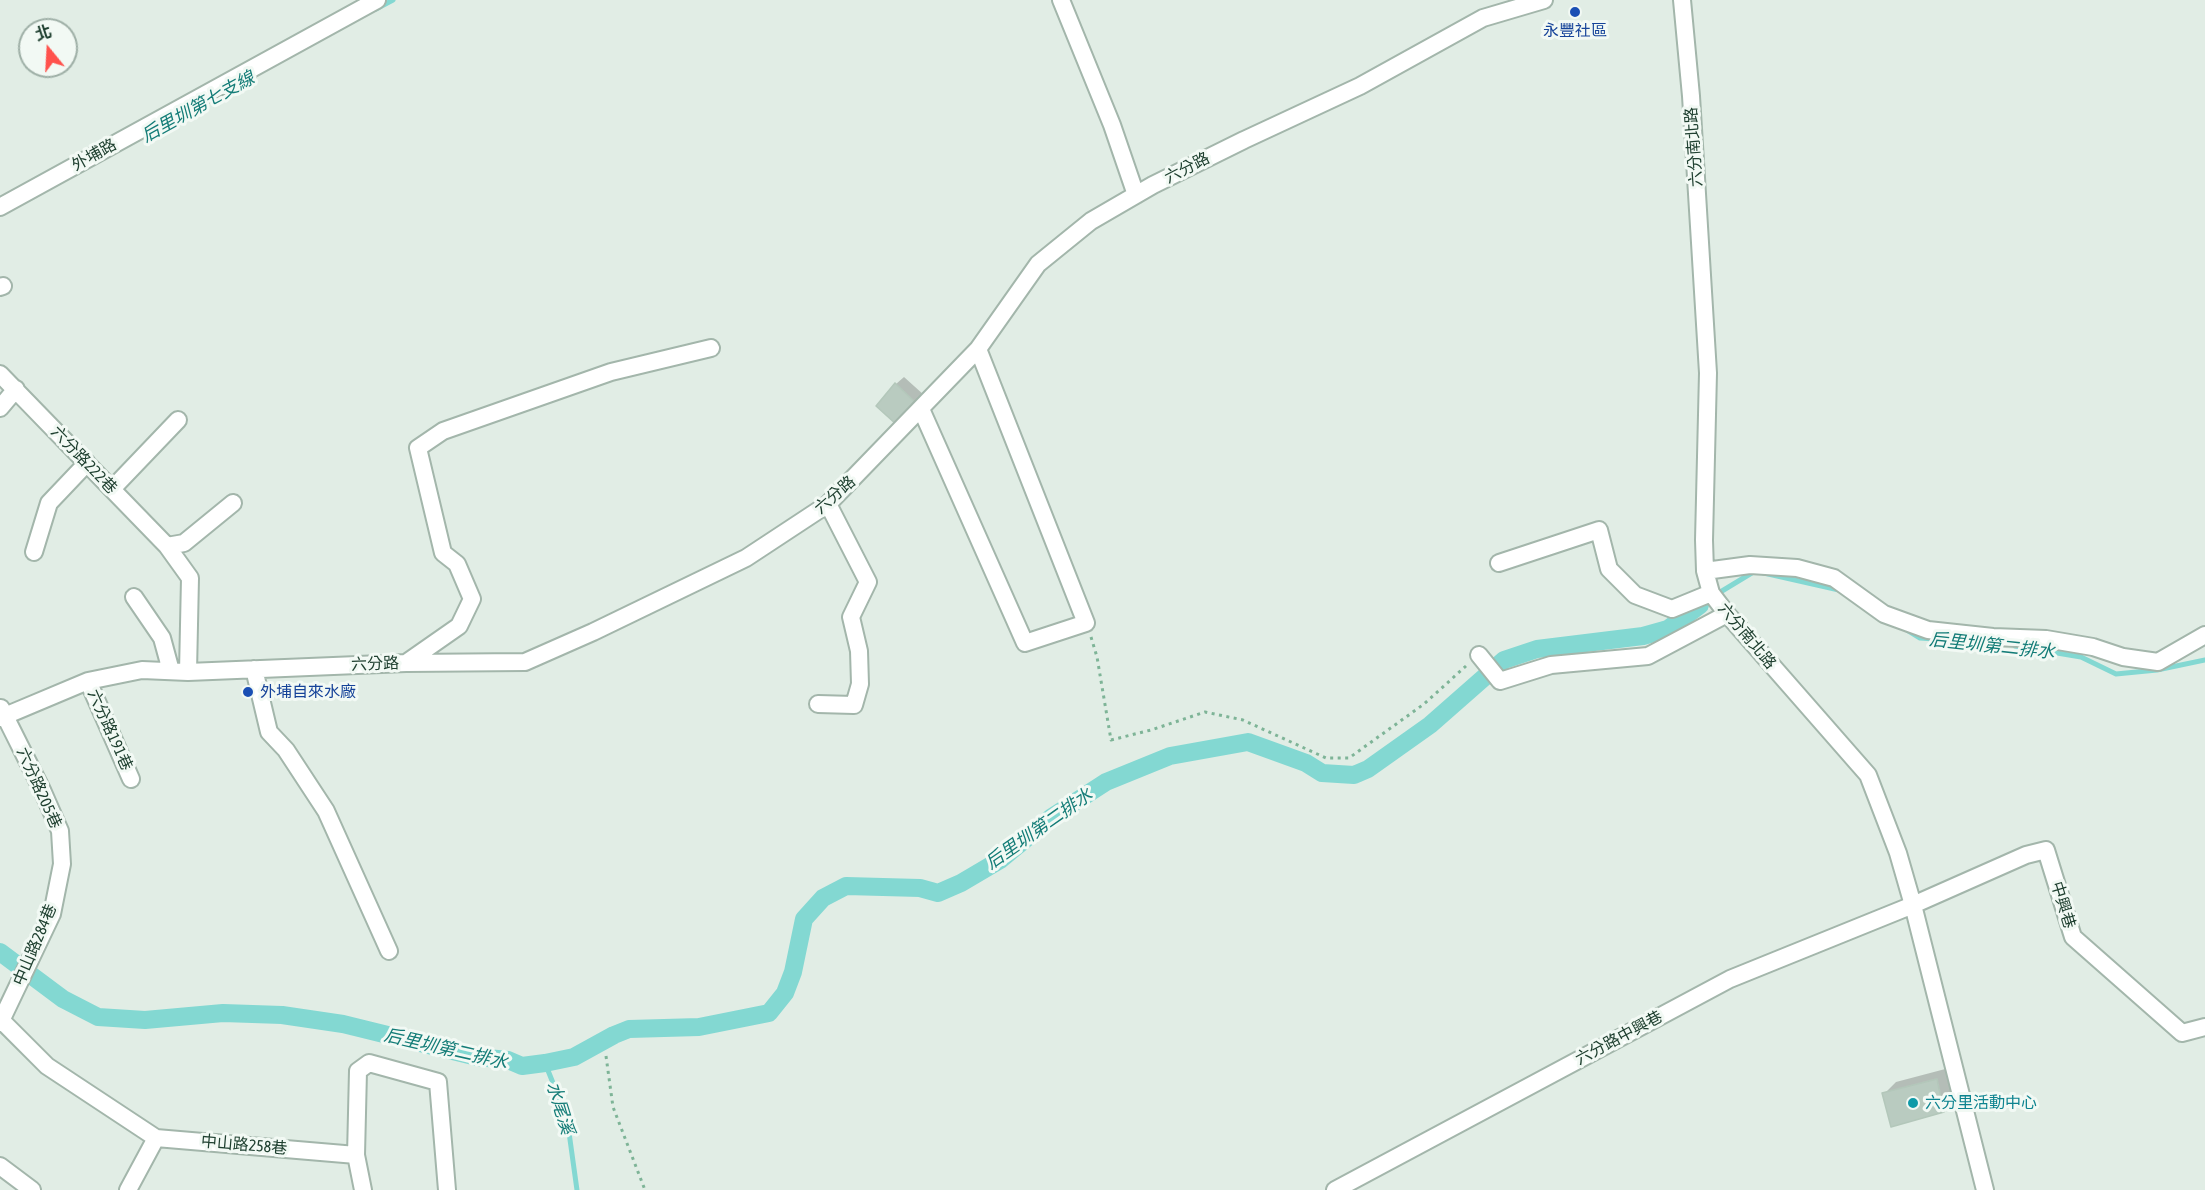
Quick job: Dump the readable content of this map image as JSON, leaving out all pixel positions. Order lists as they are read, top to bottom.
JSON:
{
  "streets": {
    "street": [
      "六分南北路",
      "外埔路",
      "六分路",
      "六分路222巷",
      "六分路191巷",
      "六分路205巷",
      "中興巷",
      "中山路284巷",
      "六分路中興巷",
      "中山路258巷"
    ]
  },
  "crossings": [
    ["六分南北路", "中興巷"],
    ["六分南北路", "六分路中興巷"],
    ["六分路", "六分路222巷"],
    ["六分路", "六分路191巷"],
    ["六分路", "六分路205巷"],
    ["六分路205巷", "中山路284巷"],
    ["中興巷", "六分路中興巷"]
  ],
  "water": ["后里圳第七支線", "后里圳第二排水", "水尾溪"],
  "places": ["永豐社區", "外埔自來水廠", "六分里活動中心"],
  "north": "top"
}
